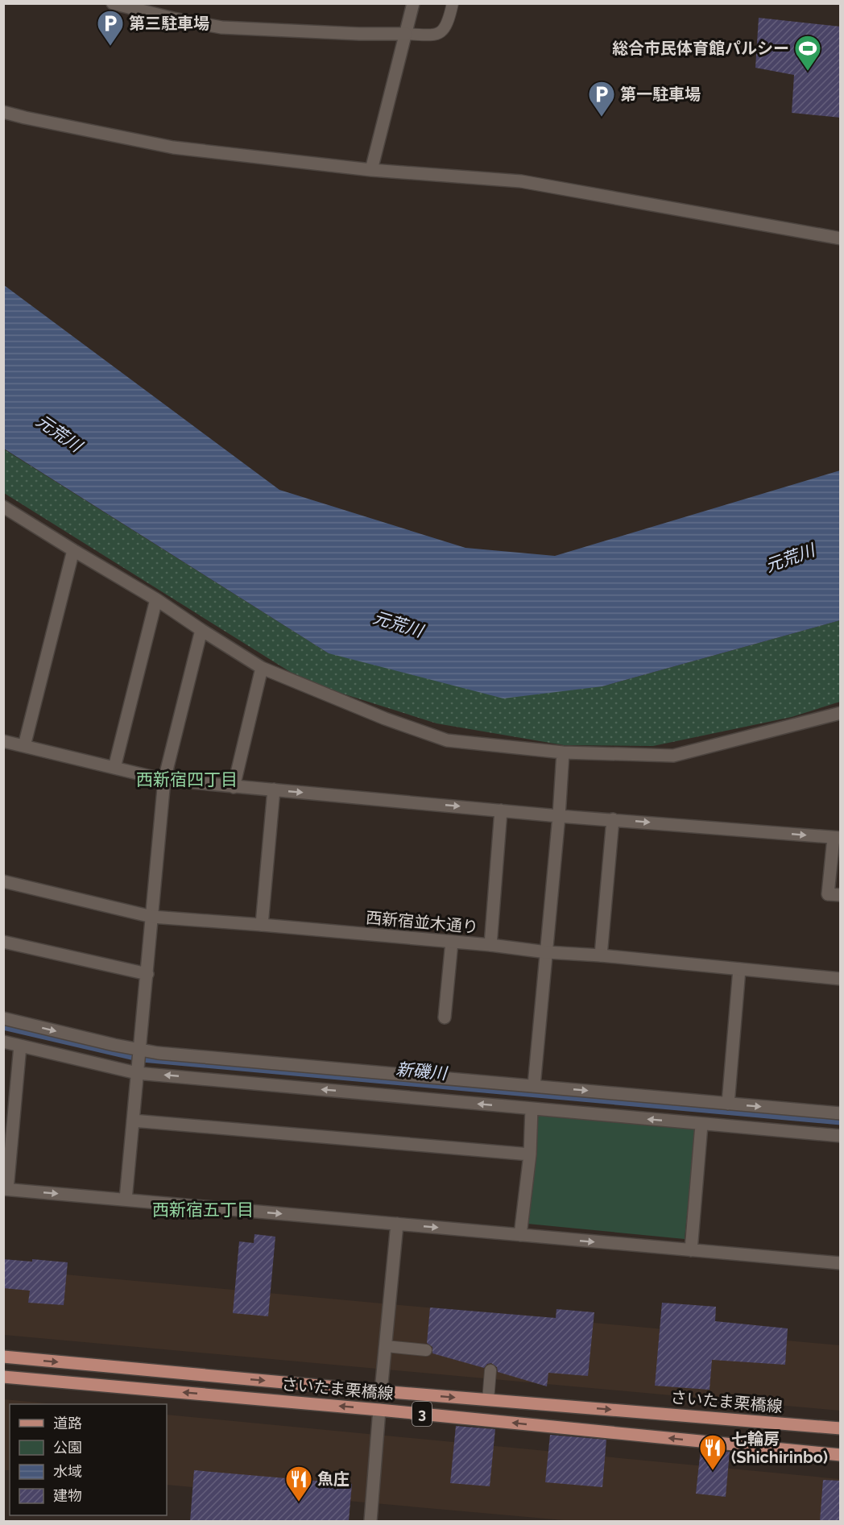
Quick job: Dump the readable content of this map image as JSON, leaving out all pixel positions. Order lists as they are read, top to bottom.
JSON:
{
  "streets": {
    "main road": ["さいたま栗橋線", "3"],
    "street": ["西新宿並木通り"]
  },
  "districts": ["西新宿四丁目", "西新宿五丁目"],
  "water": ["元荒川", "新磯川"],
  "places": {
    "parking": ["第三駐車場", "第一駐車場"],
    "sports": ["総合市民体育館パルシー"],
    "restaurant": ["七輪房 (Shichirinbo)", "魚庄"]
  },
  "legend": [
    "道路",
    "公園",
    "水域",
    "建物"
  ]
}
